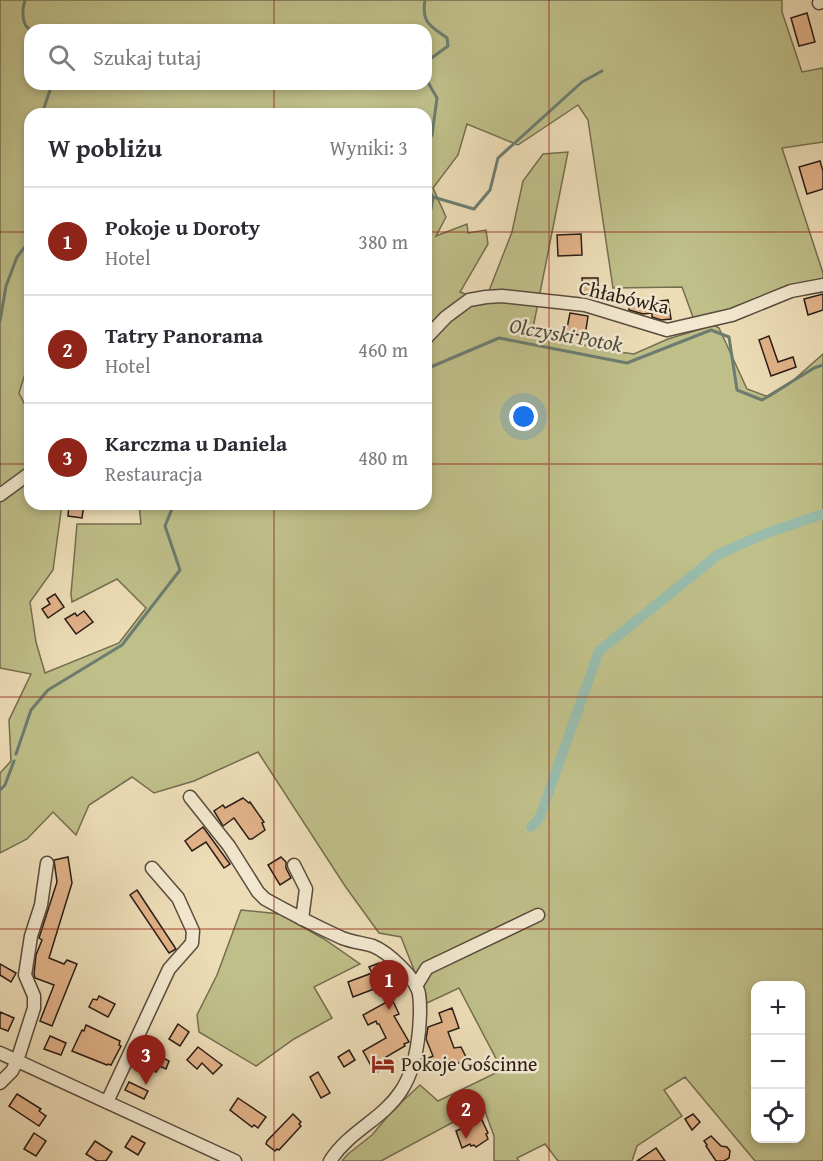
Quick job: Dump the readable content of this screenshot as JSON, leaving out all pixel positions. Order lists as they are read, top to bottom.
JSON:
{
  "streets": {
    "street": ["Chłabówka"]
  },
  "water": ["Olczyski Potok"],
  "places": {
    "hotel": ["Pokoje Gościnne"]
  },
  "page": {
    "search": "Szukaj tutaj",
    "heading": ["W pobliżu", "Wyniki: 3"],
    "list": [
      {
        "mark": "1",
        "name": "Pokoje u Doroty",
        "note": "Hotel",
        "value": "380 m"
      },
      {
        "mark": "2",
        "name": "Tatry Panorama",
        "note": "Hotel",
        "value": "460 m"
      },
      {
        "mark": "3",
        "name": "Karczma u Daniela",
        "note": "Restauracja",
        "value": "480 m"
      }
    ],
    "pins": ["1", "3", "2"],
    "map_buttons": ["+", "−"]
  }
}
